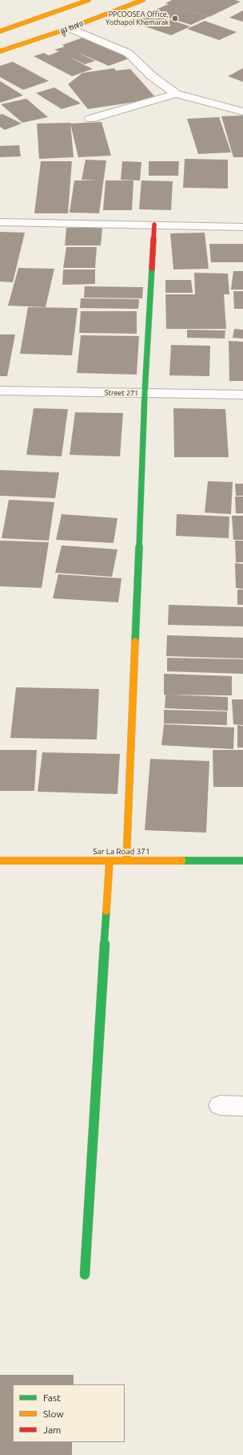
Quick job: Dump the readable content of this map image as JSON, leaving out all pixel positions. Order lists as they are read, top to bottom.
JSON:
{
  "streets": {
    "street": ["ផ្លូវ ២៧១", "Street 271", "Sar La Road 371"]
  },
  "places": ["PPCOOSEA Office, Yothapol Khemarak"],
  "legend": ["Fast", "Slow", "Jam"]
}
